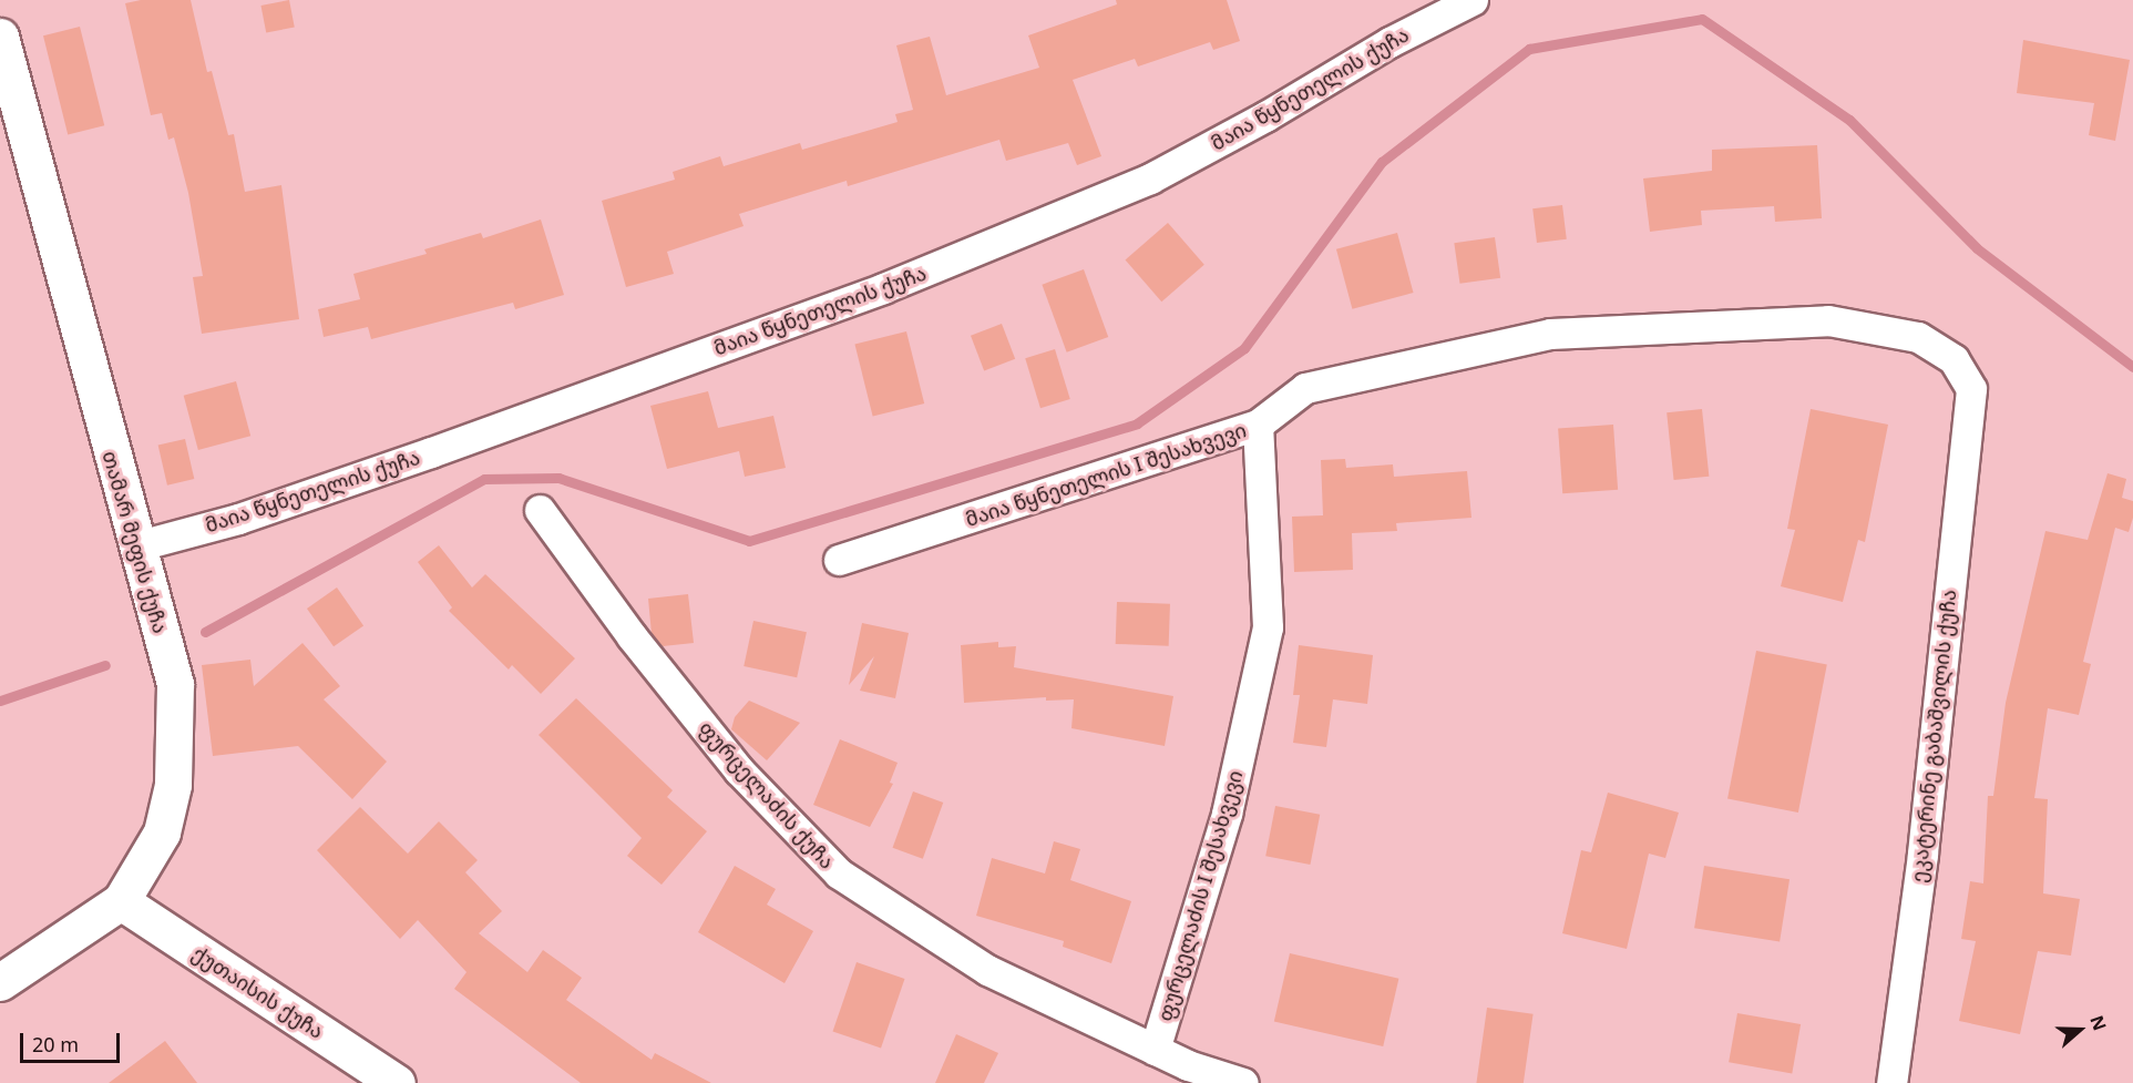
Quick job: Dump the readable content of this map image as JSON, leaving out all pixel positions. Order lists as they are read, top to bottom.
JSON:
{
  "streets": {
    "street": [
      "მაია წყნეთელის ქუჩა",
      "მაია წყნეთელის I შესახვევი",
      "თამარ მეფის ქუჩა",
      "ეკატერინე გაბაშვილის ქუჩა",
      "ფურცელაძის ქუჩა",
      "ფურცელაძის I შესახვევი",
      "ქუთაისის ქუჩა"
    ]
  },
  "crossings": [
    ["მაია წყნეთელის ქუჩა", "თამარ მეფის ქუჩა"],
    ["მაია წყნეთელის I შესახვევი", "ეკატერინე გაბაშვილის ქუჩა"],
    ["მაია წყნეთელის I შესახვევი", "ფურცელაძის I შესახვევი"],
    ["თამარ მეფის ქუჩა", "ქუთაისის ქუჩა"],
    ["ფურცელაძის ქუჩა", "ფურცელაძის I შესახვევი"]
  ],
  "scale_bar": "20 m",
  "north": "right"
}
